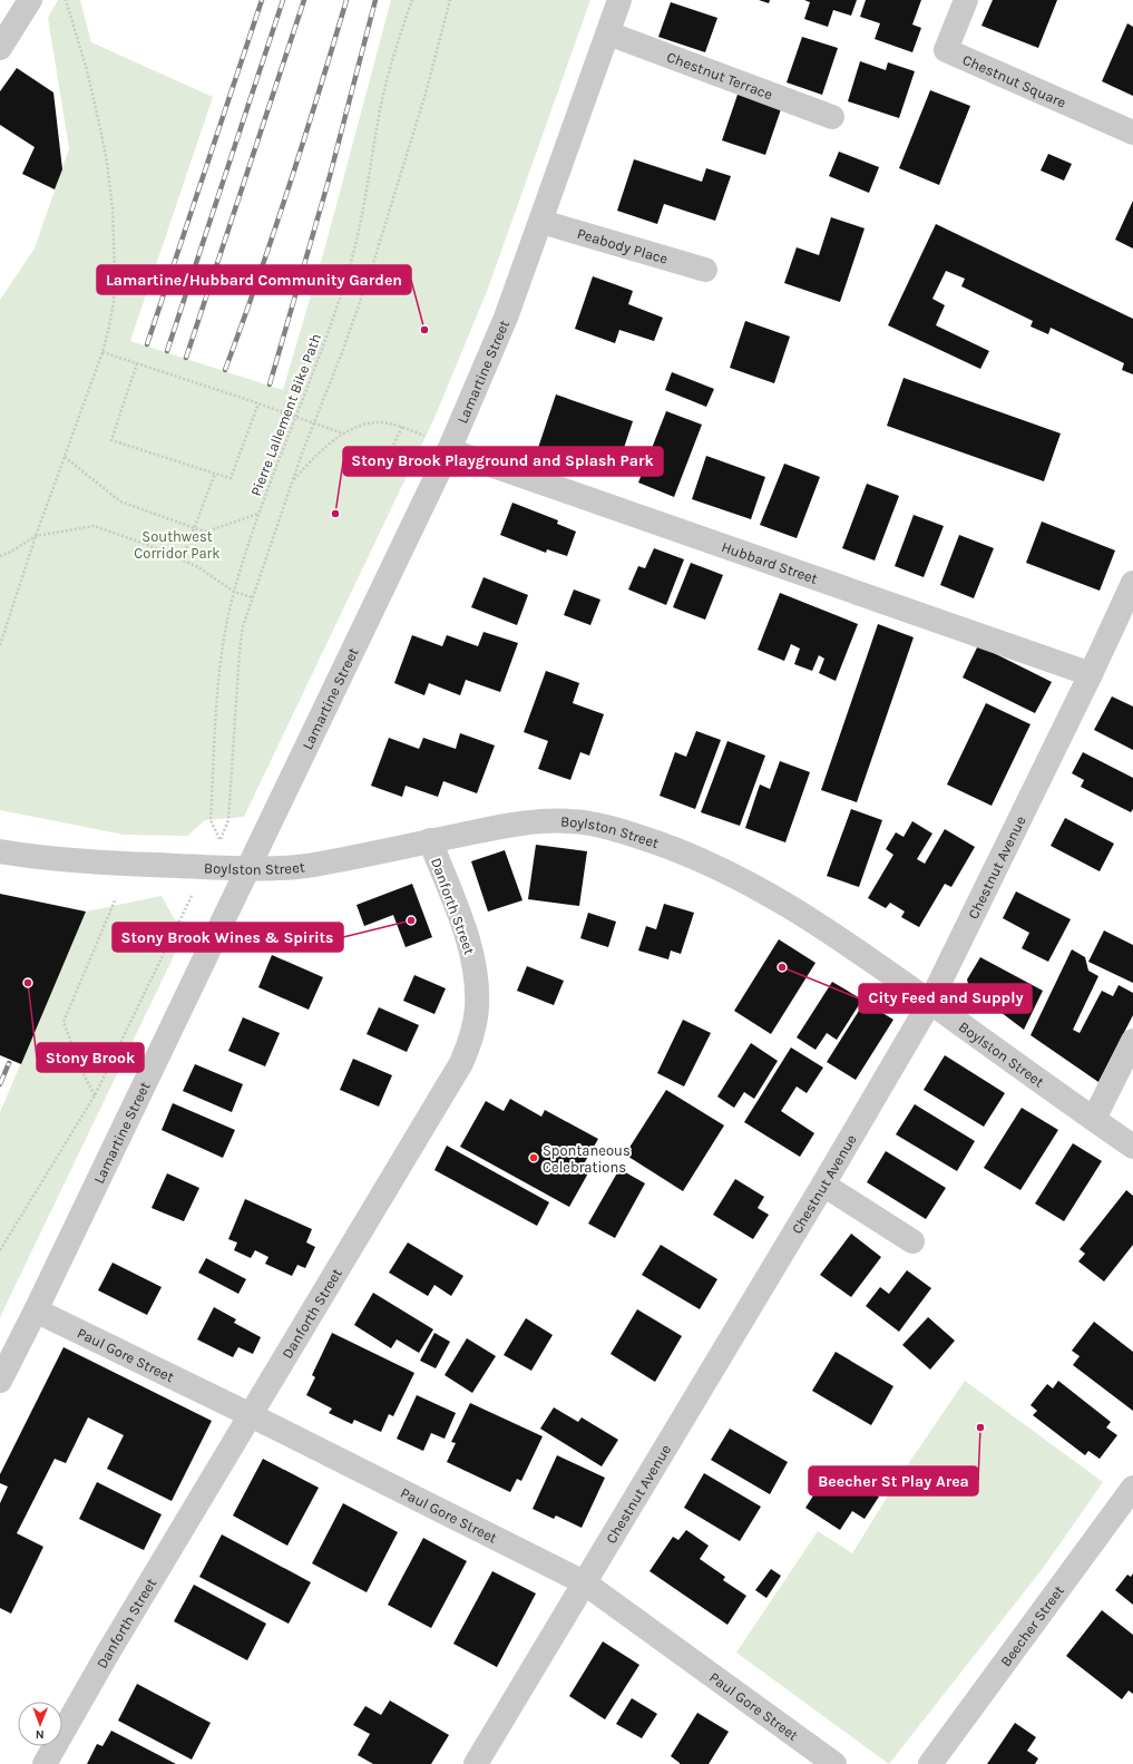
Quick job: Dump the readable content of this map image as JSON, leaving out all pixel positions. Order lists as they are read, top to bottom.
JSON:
{
  "streets": {
    "street": [
      "Chestnut Terrace",
      "Chestnut Square",
      "Peabody Place",
      "Lamartine Street",
      "Hubbard Street",
      "Boylston Street",
      "Chestnut Avenue",
      "Danforth Street",
      "Paul Gore Street",
      "Beecher Street"
    ],
    "path": ["Pierre Lallement Bike Path"]
  },
  "crossings": [
    ["Chestnut Terrace", "Lamartine Street"],
    ["Peabody Place", "Lamartine Street"],
    ["Lamartine Street", "Hubbard Street"],
    ["Lamartine Street", "Boylston Street"],
    ["Lamartine Street", "Paul Gore Street"],
    ["Hubbard Street", "Chestnut Avenue"],
    ["Boylston Street", "Chestnut Avenue"],
    ["Boylston Street", "Danforth Street"],
    ["Chestnut Avenue", "Paul Gore Street"],
    ["Danforth Street", "Paul Gore Street"]
  ],
  "parks": ["Southwest Corridor Park"],
  "places": [
    "Lamartine/Hubbard Community Garden",
    "Stony Brook Playground and Splash Park",
    "Stony Brook Wines & Spirits",
    "City Feed and Supply",
    "Stony Brook",
    "Spontaneous Celebrations",
    "Beecher St Play Area"
  ],
  "north": "bottom"
}
